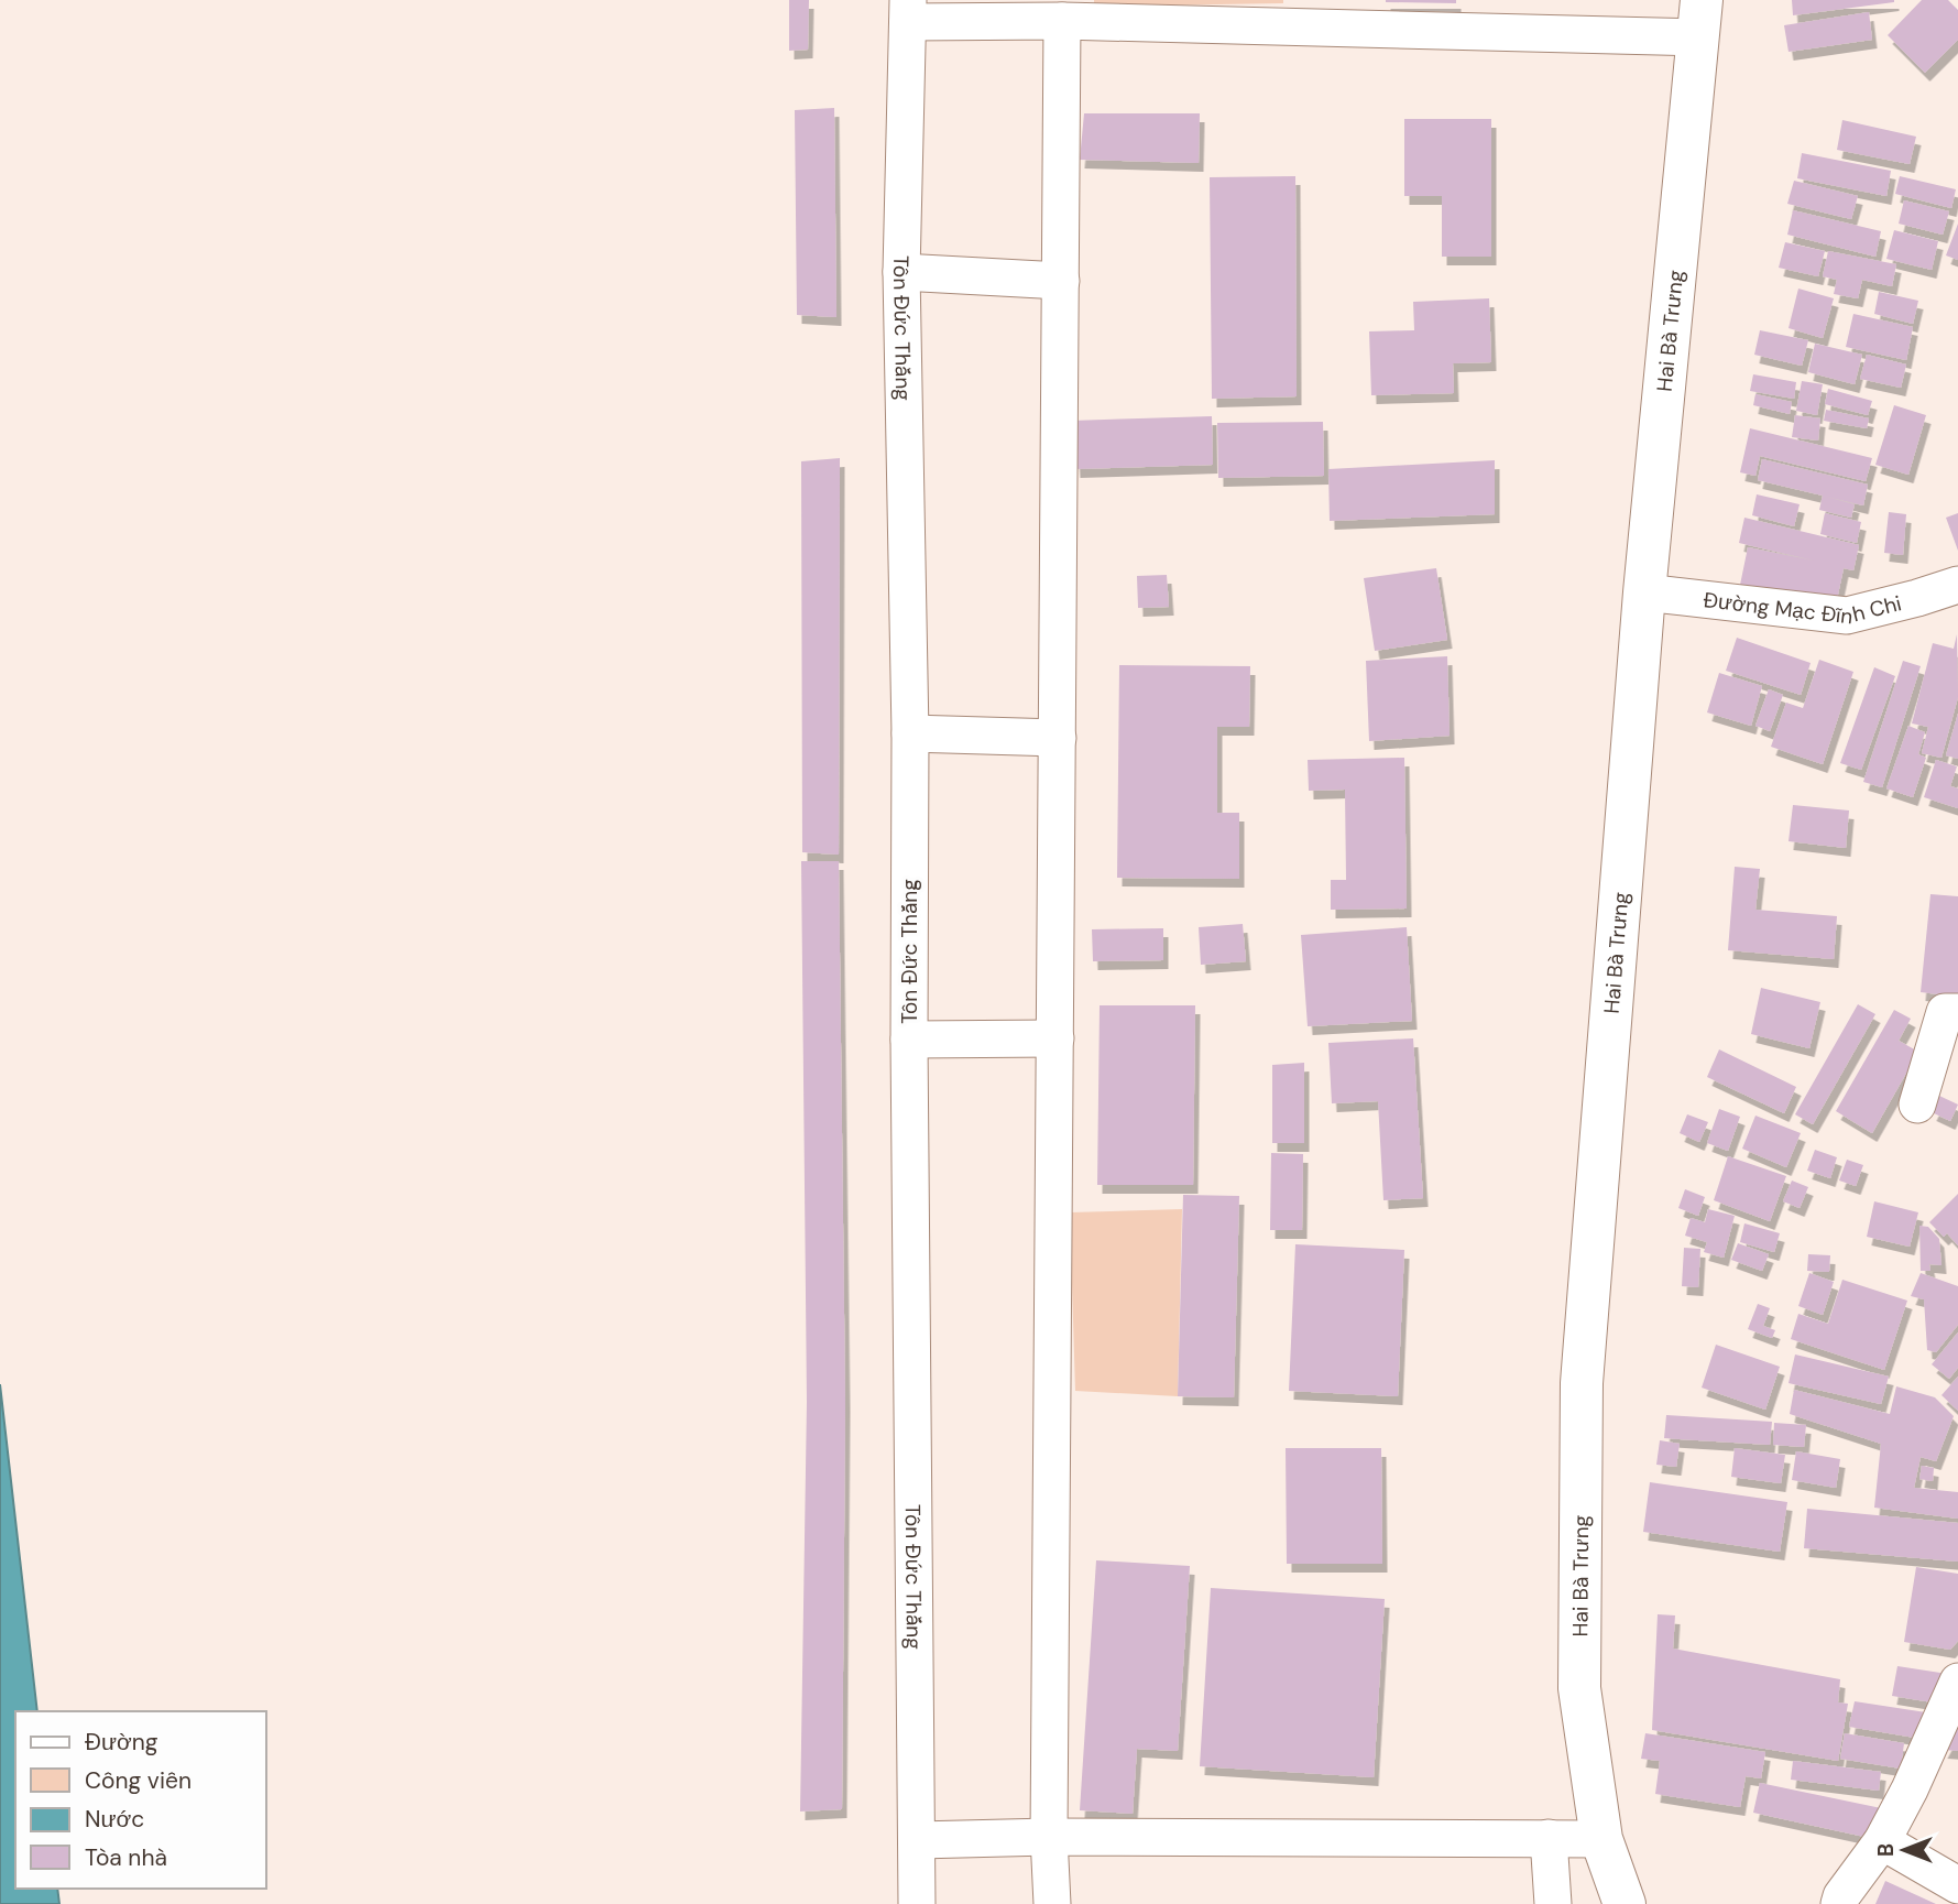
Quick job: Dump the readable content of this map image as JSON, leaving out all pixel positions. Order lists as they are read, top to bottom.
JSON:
{
  "streets": {
    "main road": ["Hai Bà Trưng"],
    "street": ["Tôn Đức Thắng", "Đường Mạc Đĩnh Chi"]
  },
  "crossings": [
    ["Hai Bà Trưng", "Đường Mạc Đĩnh Chi"]
  ],
  "legend": [
    "Đường",
    "Công viên",
    "Nước",
    "Tòa nhà"
  ],
  "north": "left"
}
